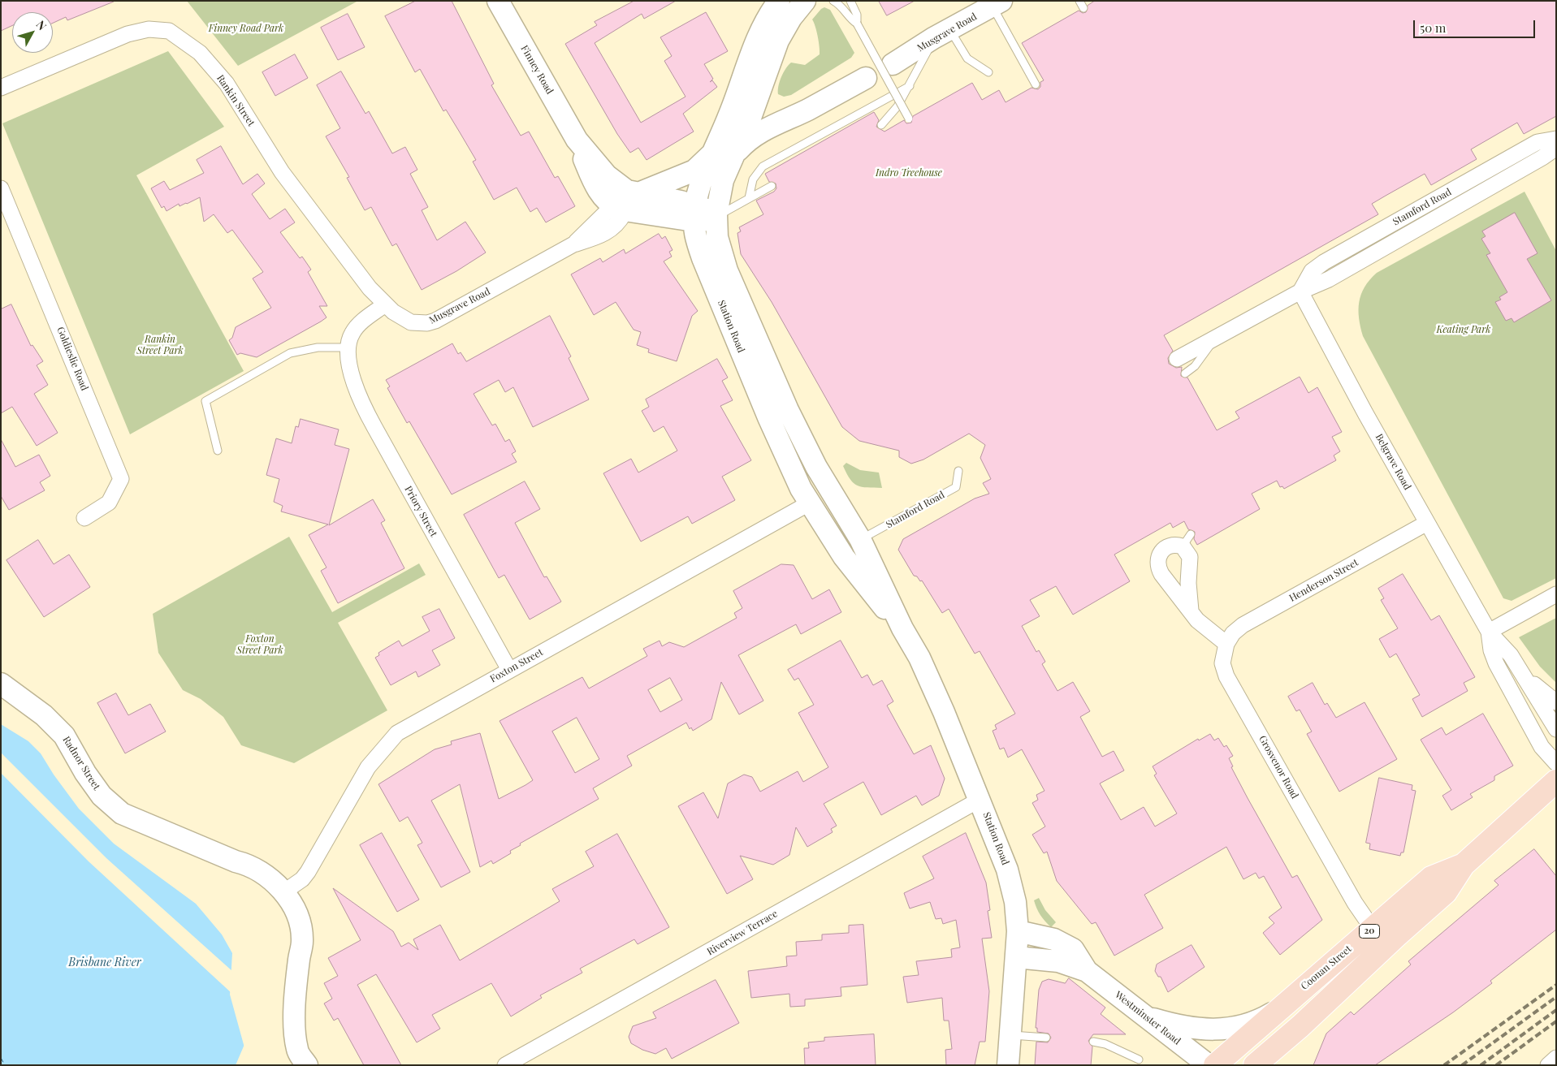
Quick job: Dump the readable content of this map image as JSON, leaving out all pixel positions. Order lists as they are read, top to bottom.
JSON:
{
  "streets": {
    "main road": ["20", "Coonan Street"],
    "street": [
      "Musgrave Road",
      "Finney Road",
      "Rankin Street",
      "Stamford Road",
      "Station Road",
      "Goldieslie Road",
      "Belgrave Road",
      "Priory Street",
      "Henderson Street",
      "Foxton Street",
      "Radnor Street",
      "Grosvenor Road",
      "Riverview Terrace",
      "Westminster Road"
    ]
  },
  "crossings": [
    ["Musgrave Road", "Finney Road"],
    ["Musgrave Road", "Rankin Street"],
    ["Stamford Road", "Station Road"],
    ["Stamford Road", "Belgrave Road"],
    ["Station Road", "Foxton Street"],
    ["Station Road", "Riverview Terrace"],
    ["Station Road", "Westminster Road"],
    ["Belgrave Road", "Henderson Street"],
    ["Priory Street", "Foxton Street"],
    ["Henderson Street", "Grosvenor Road"],
    ["Foxton Street", "Radnor Street"],
    ["Grosvenor Road", "Coonan Street"]
  ],
  "water": ["Brisbane River"],
  "parks": [
    "Finney Road Park",
    "Indro Treehouse",
    "Keating Park",
    "Rankin Street Park",
    "Foxton Street Park"
  ],
  "scale_bar": "50 m",
  "north": "top right"
}
